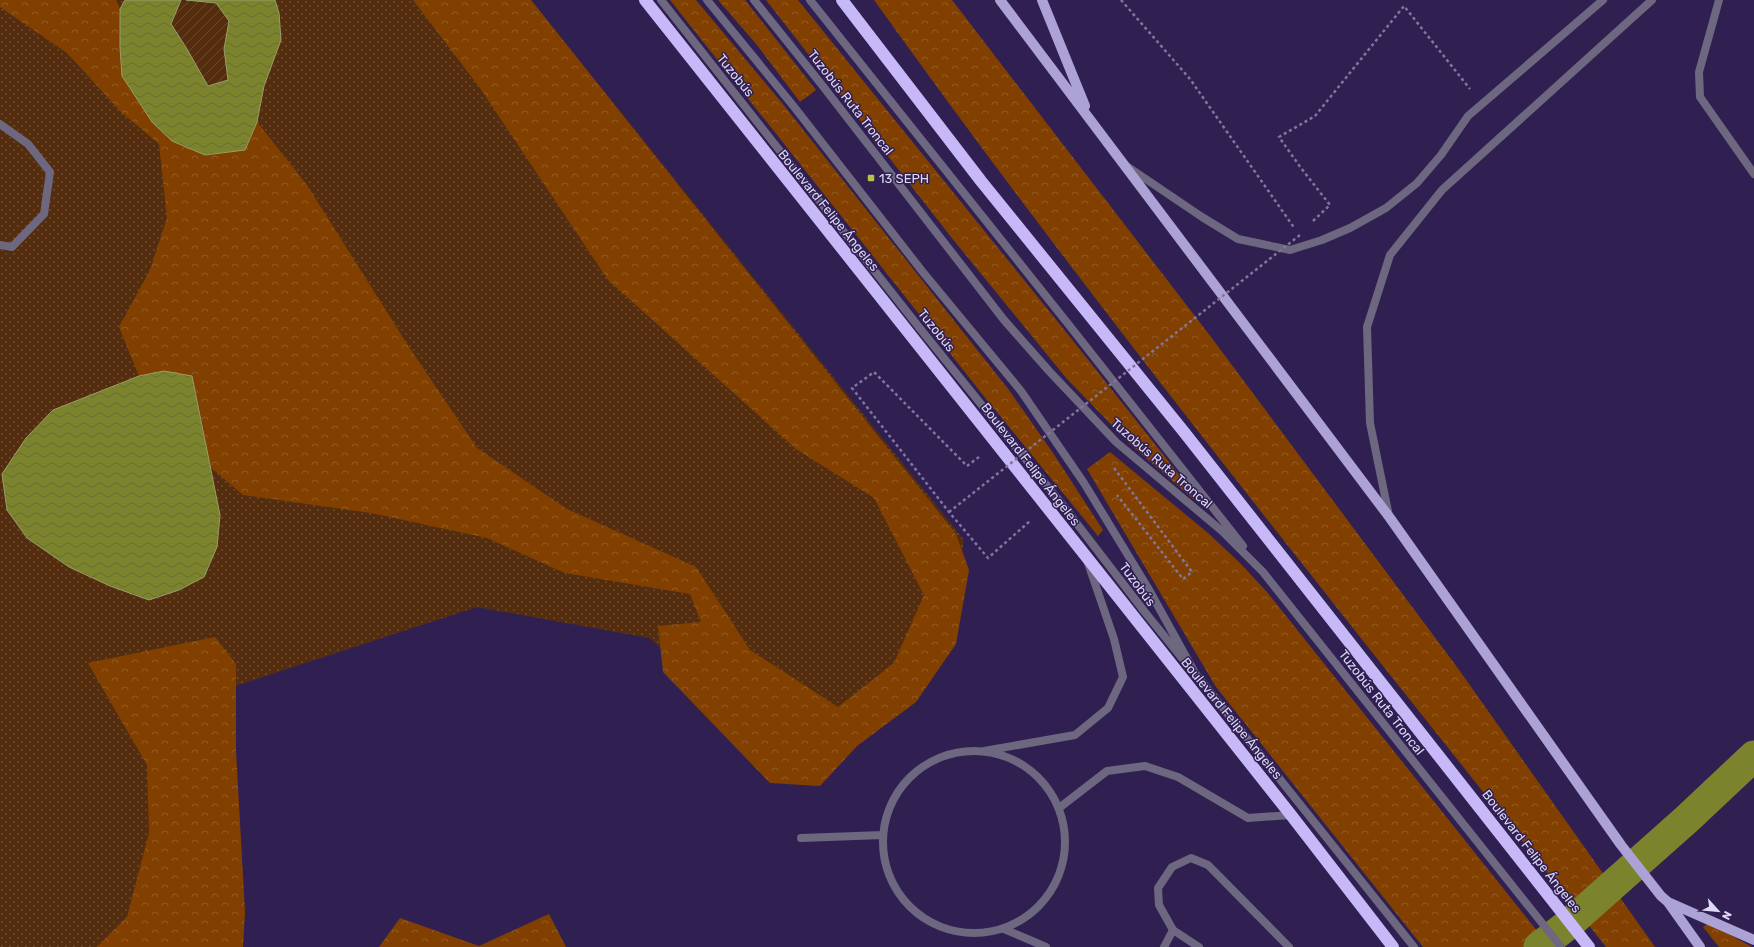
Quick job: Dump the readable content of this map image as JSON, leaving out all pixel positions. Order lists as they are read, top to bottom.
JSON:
{
  "streets": {
    "highway": ["Boulevard Felipe Ángeles"],
    "street": ["Tuzobús", "Tuzobús Ruta Troncal"]
  },
  "places": {
    "transit": ["13 SEPH"]
  },
  "north": "bottom right"
}
